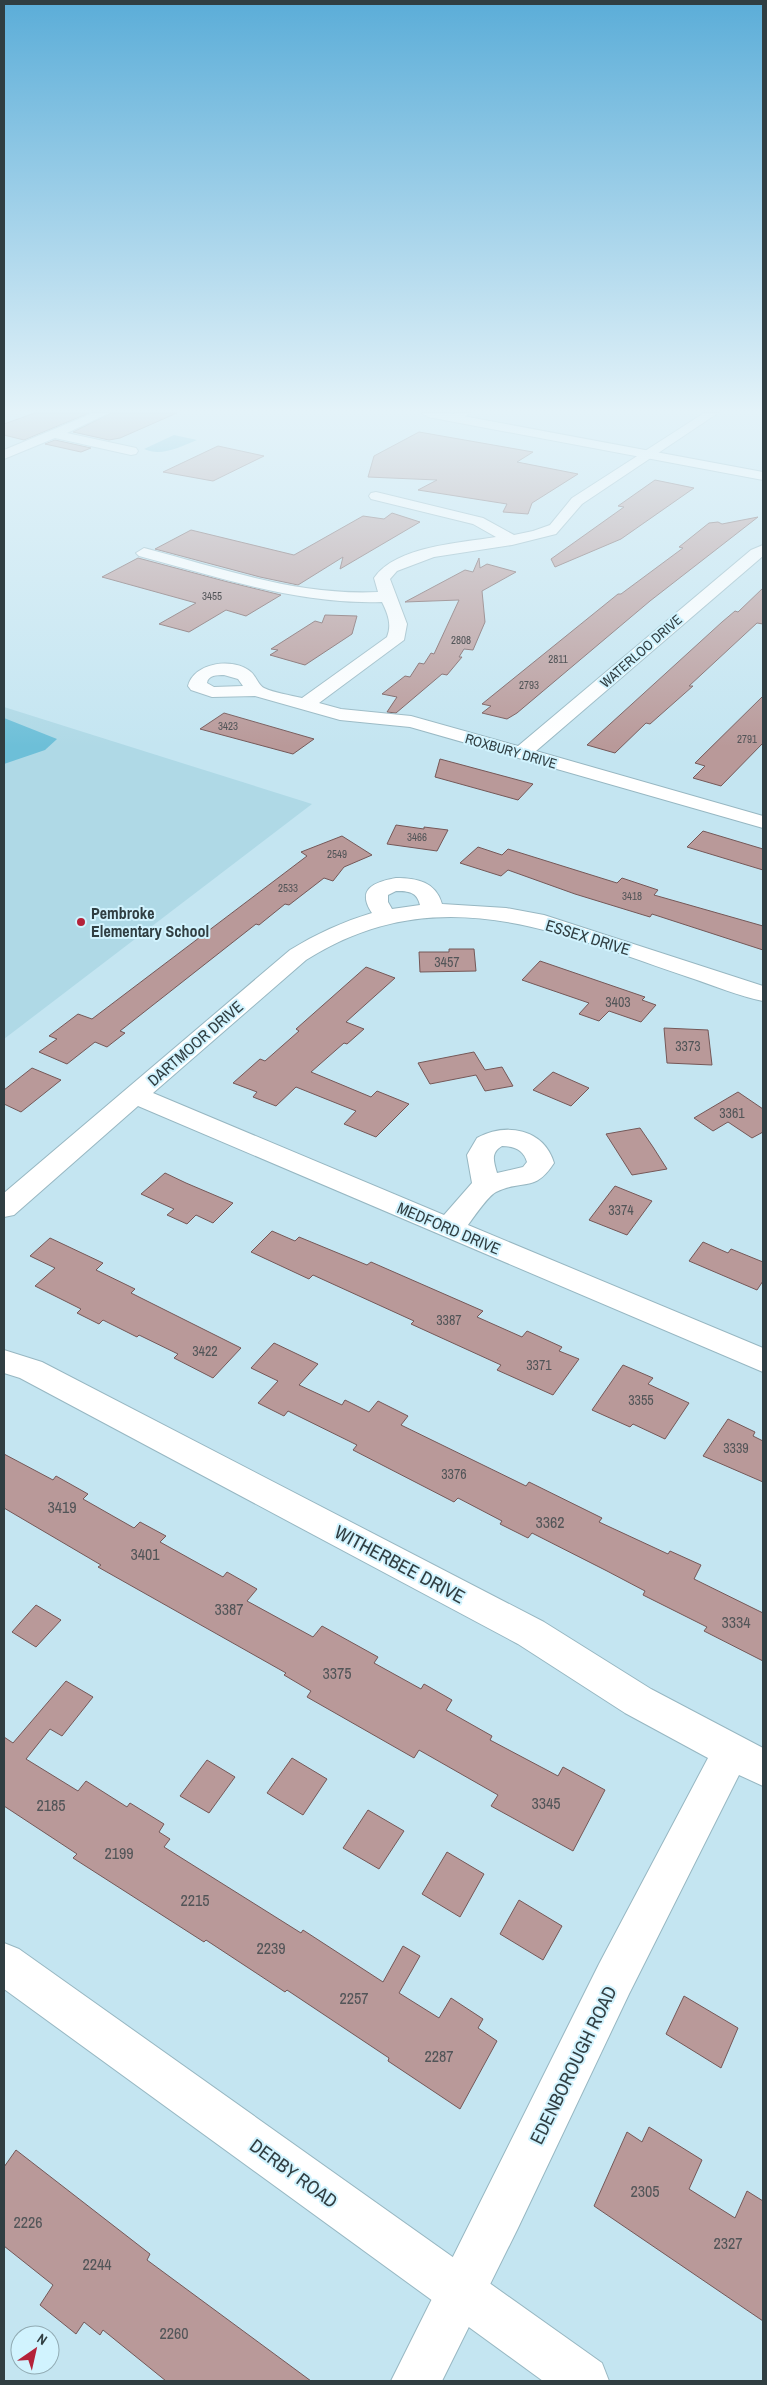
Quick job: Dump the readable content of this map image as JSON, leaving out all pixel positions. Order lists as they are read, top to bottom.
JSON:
{
  "streets": {
    "street": [
      "WATERLOO DRIVE",
      "ROXBURY DRIVE",
      "ESSEX DRIVE",
      "DARTMOOR DRIVE",
      "MEDFORD DRIVE",
      "WITHERBEE DRIVE",
      "EDENBOROUGH ROAD",
      "DERBY ROAD"
    ]
  },
  "crossings": [
    ["WATERLOO DRIVE", "ROXBURY DRIVE"],
    ["ESSEX DRIVE", "DARTMOOR DRIVE"],
    ["DARTMOOR DRIVE", "MEDFORD DRIVE"],
    ["WITHERBEE DRIVE", "EDENBOROUGH ROAD"],
    ["EDENBOROUGH ROAD", "DERBY ROAD"]
  ],
  "places": ["Pembroke Elementary School"],
  "house_numbers": [
    "3455",
    "2808",
    "2811",
    "2793",
    "3423",
    "2791",
    "3466",
    "2549",
    "2533",
    "3418",
    "3457",
    "3403",
    "3373",
    "3361",
    "3374",
    "3387",
    "3422",
    "3371",
    "3355",
    "3339",
    "3376",
    "3419",
    "3362",
    "3401",
    "3387",
    "3334",
    "3375",
    "3345",
    "2185",
    "2199",
    "2215",
    "2239",
    "2257",
    "2287",
    "2305",
    "2226",
    "2327",
    "2244",
    "2260"
  ],
  "north": "top right"
}
